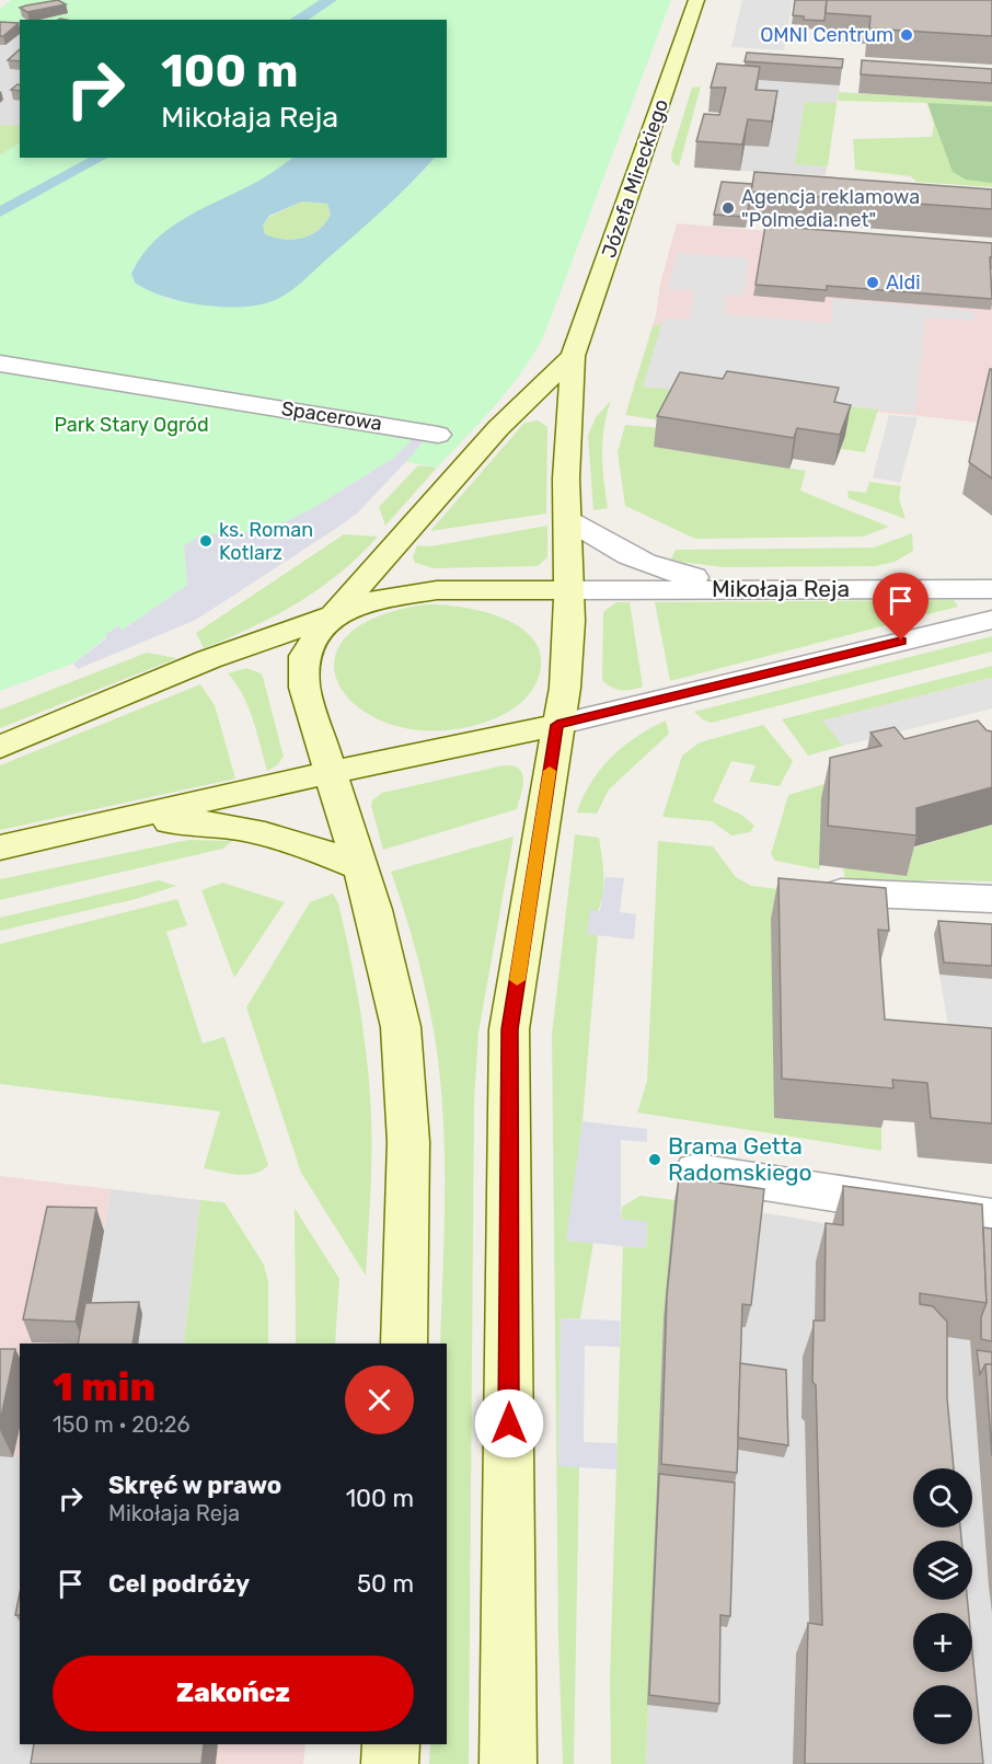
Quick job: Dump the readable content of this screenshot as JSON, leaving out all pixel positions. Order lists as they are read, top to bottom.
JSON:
{
  "streets": {
    "main road": ["Józefa Mireckiego"],
    "street": ["Spacerowa", "Mikołaja Reja"]
  },
  "crossings": [
    ["Józefa Mireckiego", "Mikołaja Reja"]
  ],
  "parks": ["Park Stary Ogród"],
  "places": [
    "OMNI Centrum",
    "Agencja reklamowa \"Polmedia.net\"",
    "Aldi",
    "ks. Roman Kotlarz",
    "Brama Getta Radomskiego"
  ],
  "page": {
    "turn": ["100 m", "Mikołaja Reja"],
    "heading": ["1 min", "150 m · 20:26"],
    "list": [
      {
        "name": "Skręć w prawo",
        "note": "Mikołaja Reja",
        "value": "100 m"
      },
      {
        "name": "Cel podróży",
        "value": "50 m"
      }
    ],
    "map_buttons": ["+", "−"],
    "buttons": "Zakończ"
  }
}
